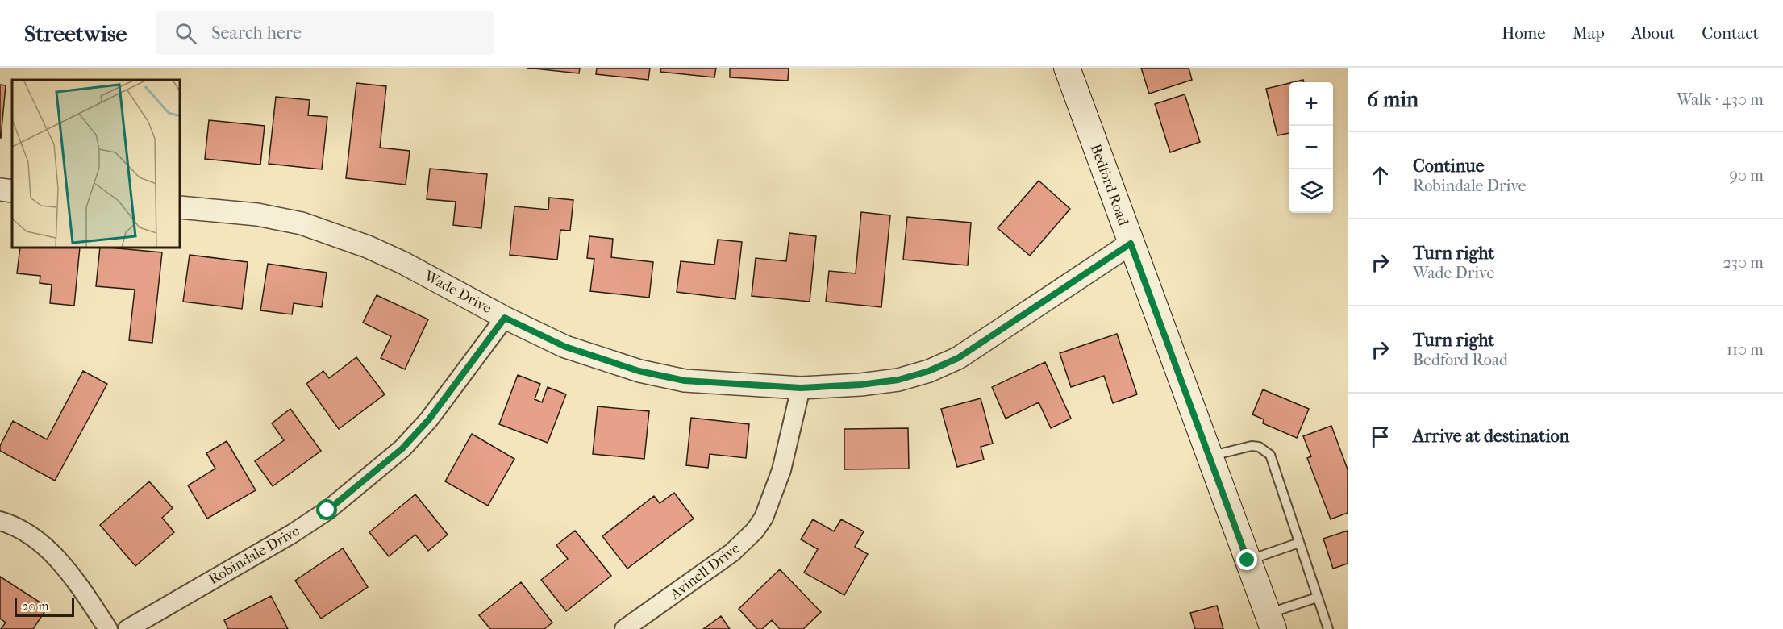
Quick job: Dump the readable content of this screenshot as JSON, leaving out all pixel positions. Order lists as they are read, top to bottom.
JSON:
{
  "streets": {
    "main road": ["Bedford Road"],
    "street": ["Wade Drive", "Robindale Drive", "Avinell Drive"]
  },
  "crossings": [
    ["Bedford Road", "Wade Drive"],
    ["Wade Drive", "Robindale Drive"],
    ["Wade Drive", "Avinell Drive"]
  ],
  "scale_bar": "20 m",
  "page": {
    "header": "Streetwise",
    "search": "Search here",
    "nav": [
      "Home",
      "Map",
      "About",
      "Contact"
    ],
    "heading": ["6 min", "Walk · 430 m"],
    "map_buttons": ["+", "−"],
    "list": [
      ["Continue", "Robindale Drive", "90 m"],
      ["Turn right", "Wade Drive", "230 m"],
      ["Turn right", "Bedford Road", "110 m"],
      "Arrive at destination"
    ],
    "scale": "20 m"
  }
}
